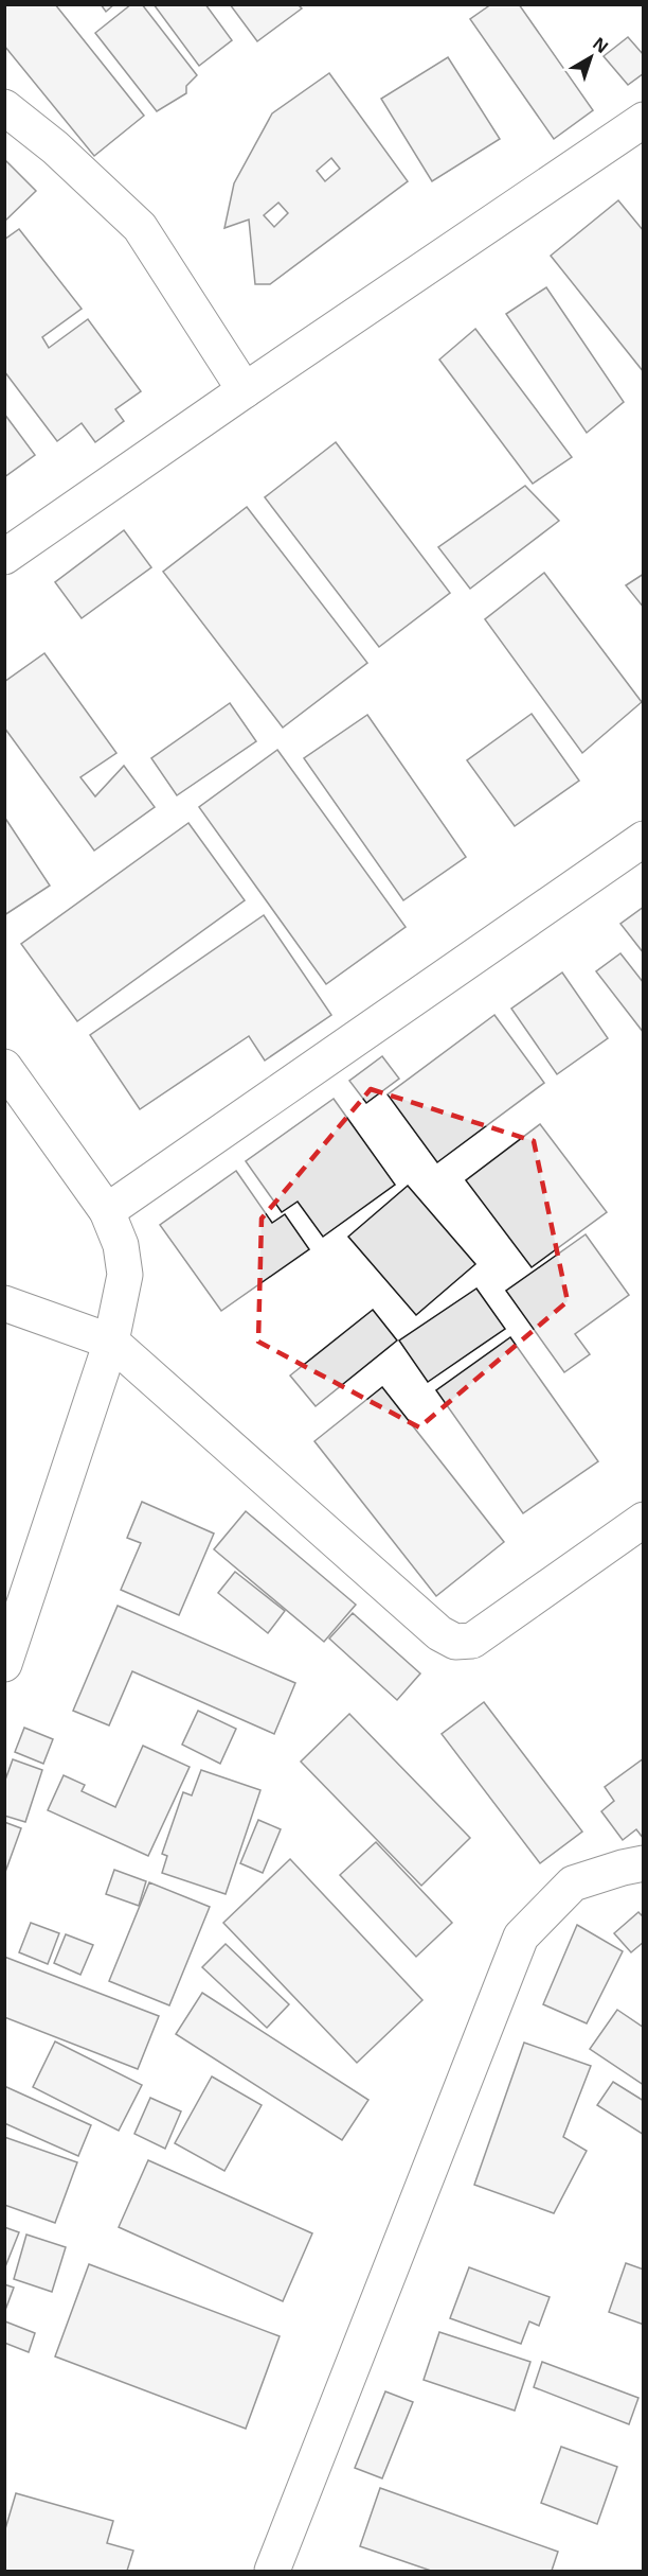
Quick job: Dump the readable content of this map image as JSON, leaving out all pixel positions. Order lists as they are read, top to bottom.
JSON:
{
  "north": "top right"
}
